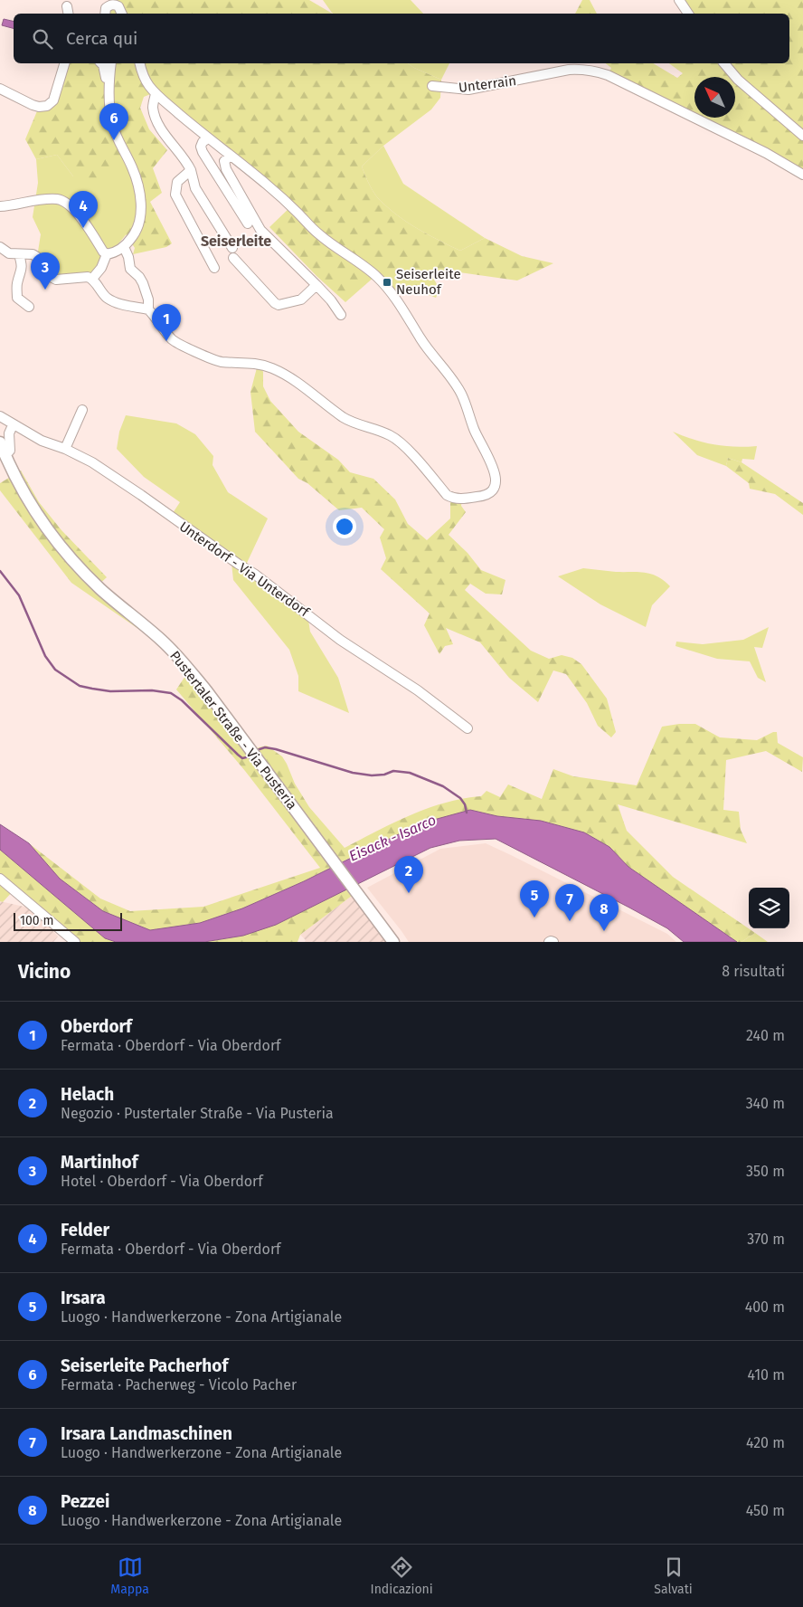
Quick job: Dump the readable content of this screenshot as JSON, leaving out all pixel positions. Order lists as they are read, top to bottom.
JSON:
{
  "streets": {
    "main road": ["Pustertaler Straße - Via Pusteria"],
    "street": ["Unterrain", "Unterdorf - Via Unterdorf"]
  },
  "districts": ["Seiserleite"],
  "water": ["Eisack - Isarco"],
  "places": {
    "transit": ["Seiserleite Neuhof"]
  },
  "scale_bar": "100 m",
  "north": "top left",
  "page": {
    "search": "Cerca qui",
    "pins": [
      "6",
      "4",
      "3",
      "1",
      "2",
      "5",
      "7",
      "8"
    ],
    "scale": "100 m",
    "heading": ["Vicino", "8 risultati"],
    "list": [
      {
        "mark": "1",
        "name": "Oberdorf",
        "note": "Fermata · Oberdorf - Via Oberdorf",
        "value": "240 m"
      },
      {
        "mark": "2",
        "name": "Helach",
        "note": "Negozio · Pustertaler Straße - Via Pusteria",
        "value": "340 m"
      },
      {
        "mark": "3",
        "name": "Martinhof",
        "note": "Hotel · Oberdorf - Via Oberdorf",
        "value": "350 m"
      },
      {
        "mark": "4",
        "name": "Felder",
        "note": "Fermata · Oberdorf - Via Oberdorf",
        "value": "370 m"
      },
      {
        "mark": "5",
        "name": "Irsara",
        "note": "Luogo · Handwerkerzone - Zona Artigianale",
        "value": "400 m"
      },
      {
        "mark": "6",
        "name": "Seiserleite Pacherhof",
        "note": "Fermata · Pacherweg - Vicolo Pacher",
        "value": "410 m"
      },
      {
        "mark": "7",
        "name": "Irsara Landmaschinen",
        "note": "Luogo · Handwerkerzone - Zona Artigianale",
        "value": "420 m"
      },
      {
        "mark": "8",
        "name": "Pezzei",
        "note": "Luogo · Handwerkerzone - Zona Artigianale",
        "value": "450 m"
      }
    ],
    "nav": ["Mappa", "Indicazioni", "Salvati"]
  }
}
